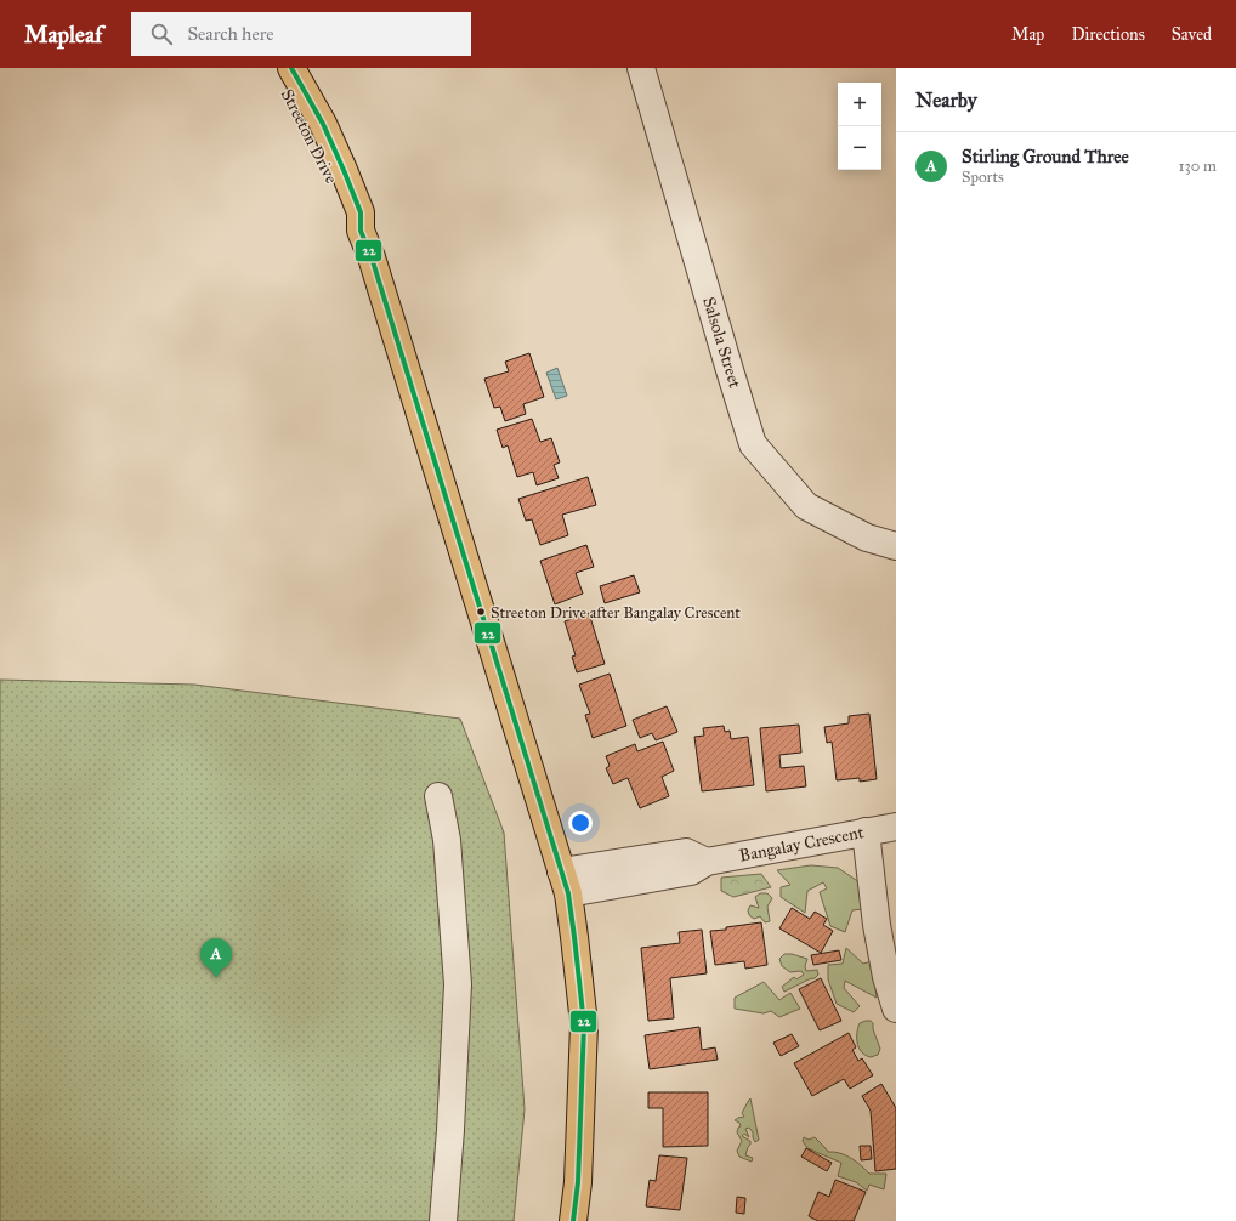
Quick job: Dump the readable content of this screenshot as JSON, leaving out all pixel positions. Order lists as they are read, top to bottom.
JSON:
{
  "streets": {
    "main road": ["Streeton Drive"],
    "street": ["Salsola Street", "Bangalay Crescent"]
  },
  "crossings": [
    ["Streeton Drive", "Bangalay Crescent"]
  ],
  "places": ["Streeton Drive after Bangalay Crescent"],
  "lines": ["transit line 22"],
  "page": {
    "header": "Mapleaf",
    "search": "Search here",
    "nav": ["Map", "Directions", "Saved"],
    "heading": "Nearby",
    "map_buttons": ["+", "−"],
    "list": [
      {
        "mark": "A",
        "name": "Stirling Ground Three",
        "note": "Sports",
        "value": "130 m"
      }
    ],
    "pins": "A"
  }
}
